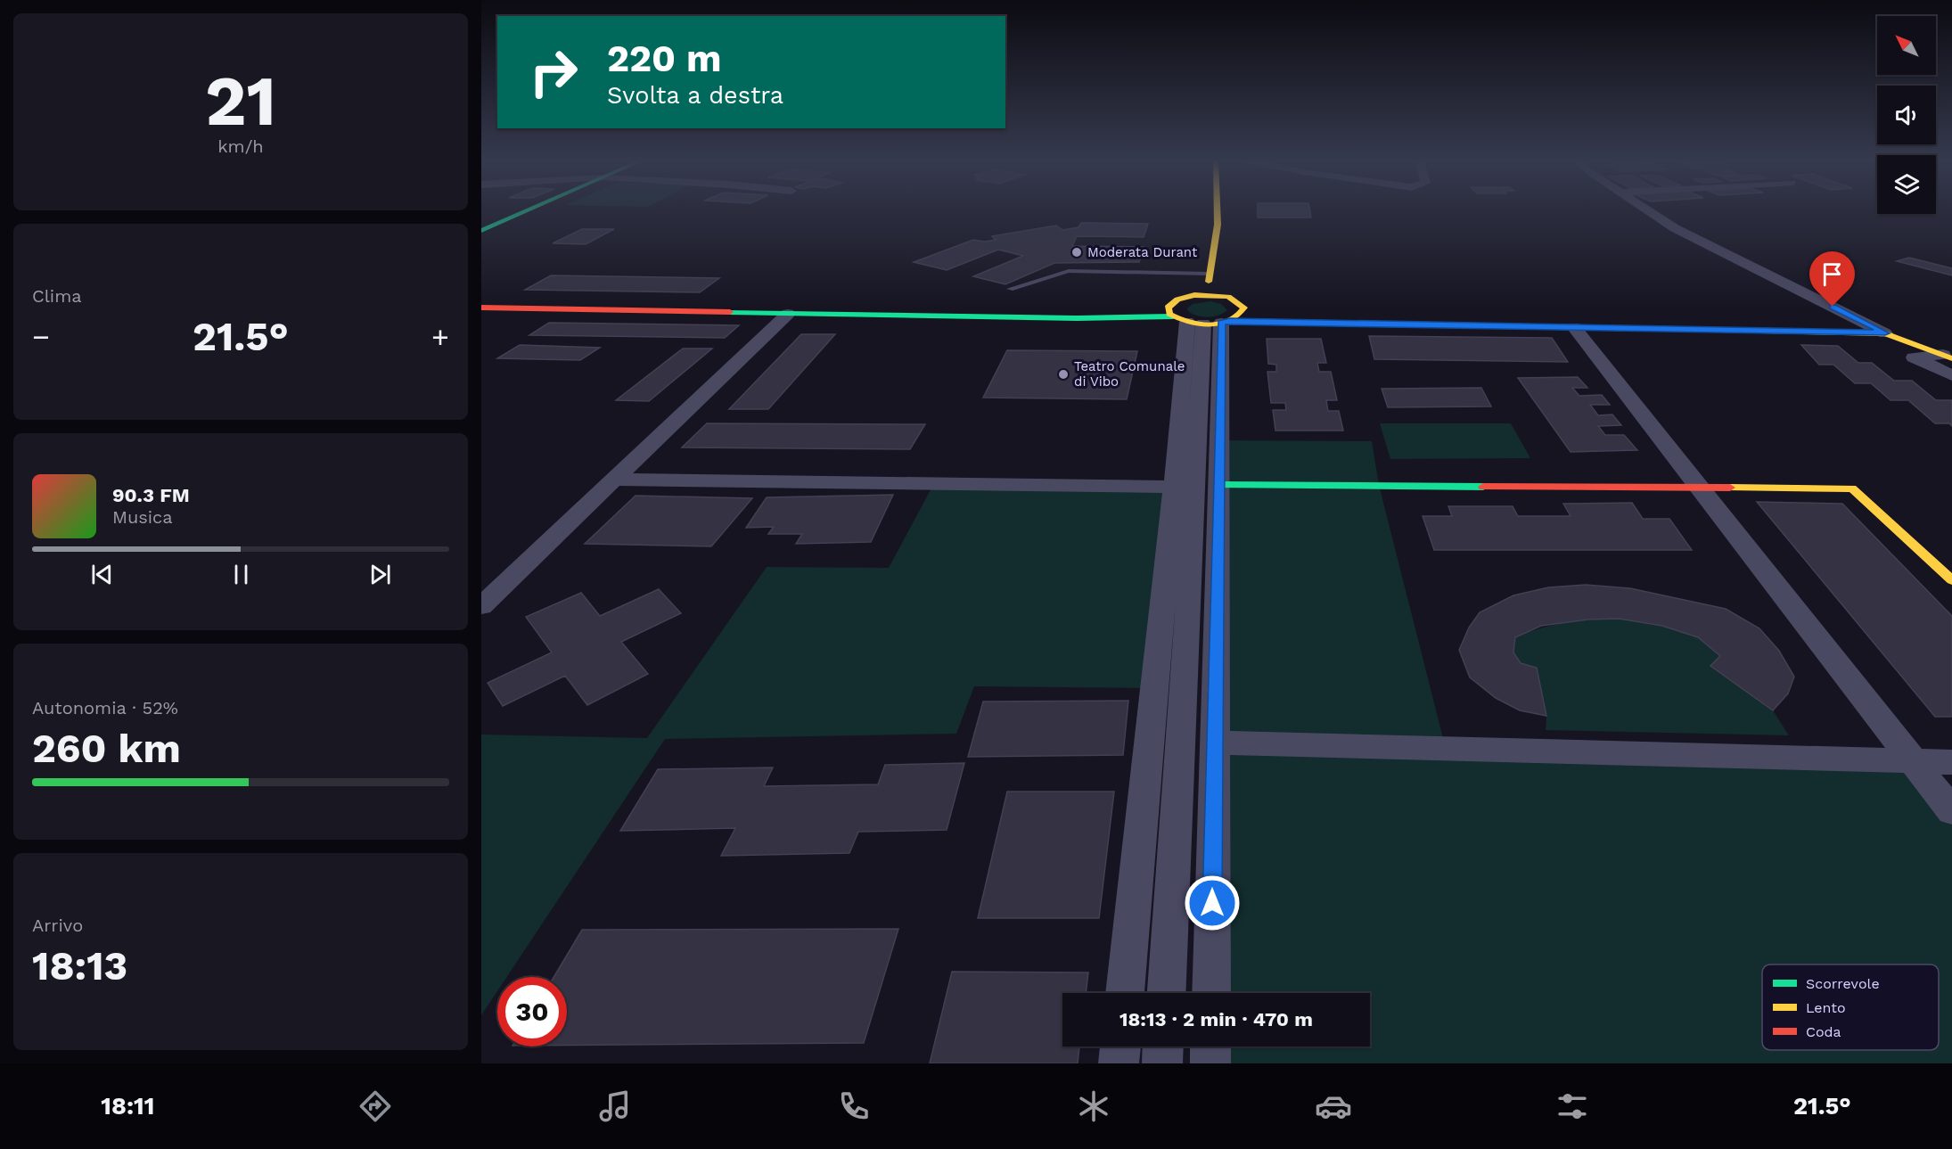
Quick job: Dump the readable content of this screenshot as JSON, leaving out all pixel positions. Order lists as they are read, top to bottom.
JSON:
{
  "places": ["Moderata Durant", "Teatro Comunale di Vibo"],
  "legend": ["Scorrevole", "Lento", "Coda"],
  "north": "top left",
  "page": {
    "tile": [
      ["21", "km/h"],
      "Clima",
      ["Autonomia · 52%", "260 km"],
      ["Arrivo", "18:13"]
    ],
    "turn": ["220 m", "Svolta a destra"],
    "heat": ["−", "21.5°", "+"],
    "song": ["90.3 FM", "Musica"],
    "limit": "30",
    "trip": "18:13 · 2 min · 470 m",
    "tabs": ["18:11", "21.5°"]
  }
}
